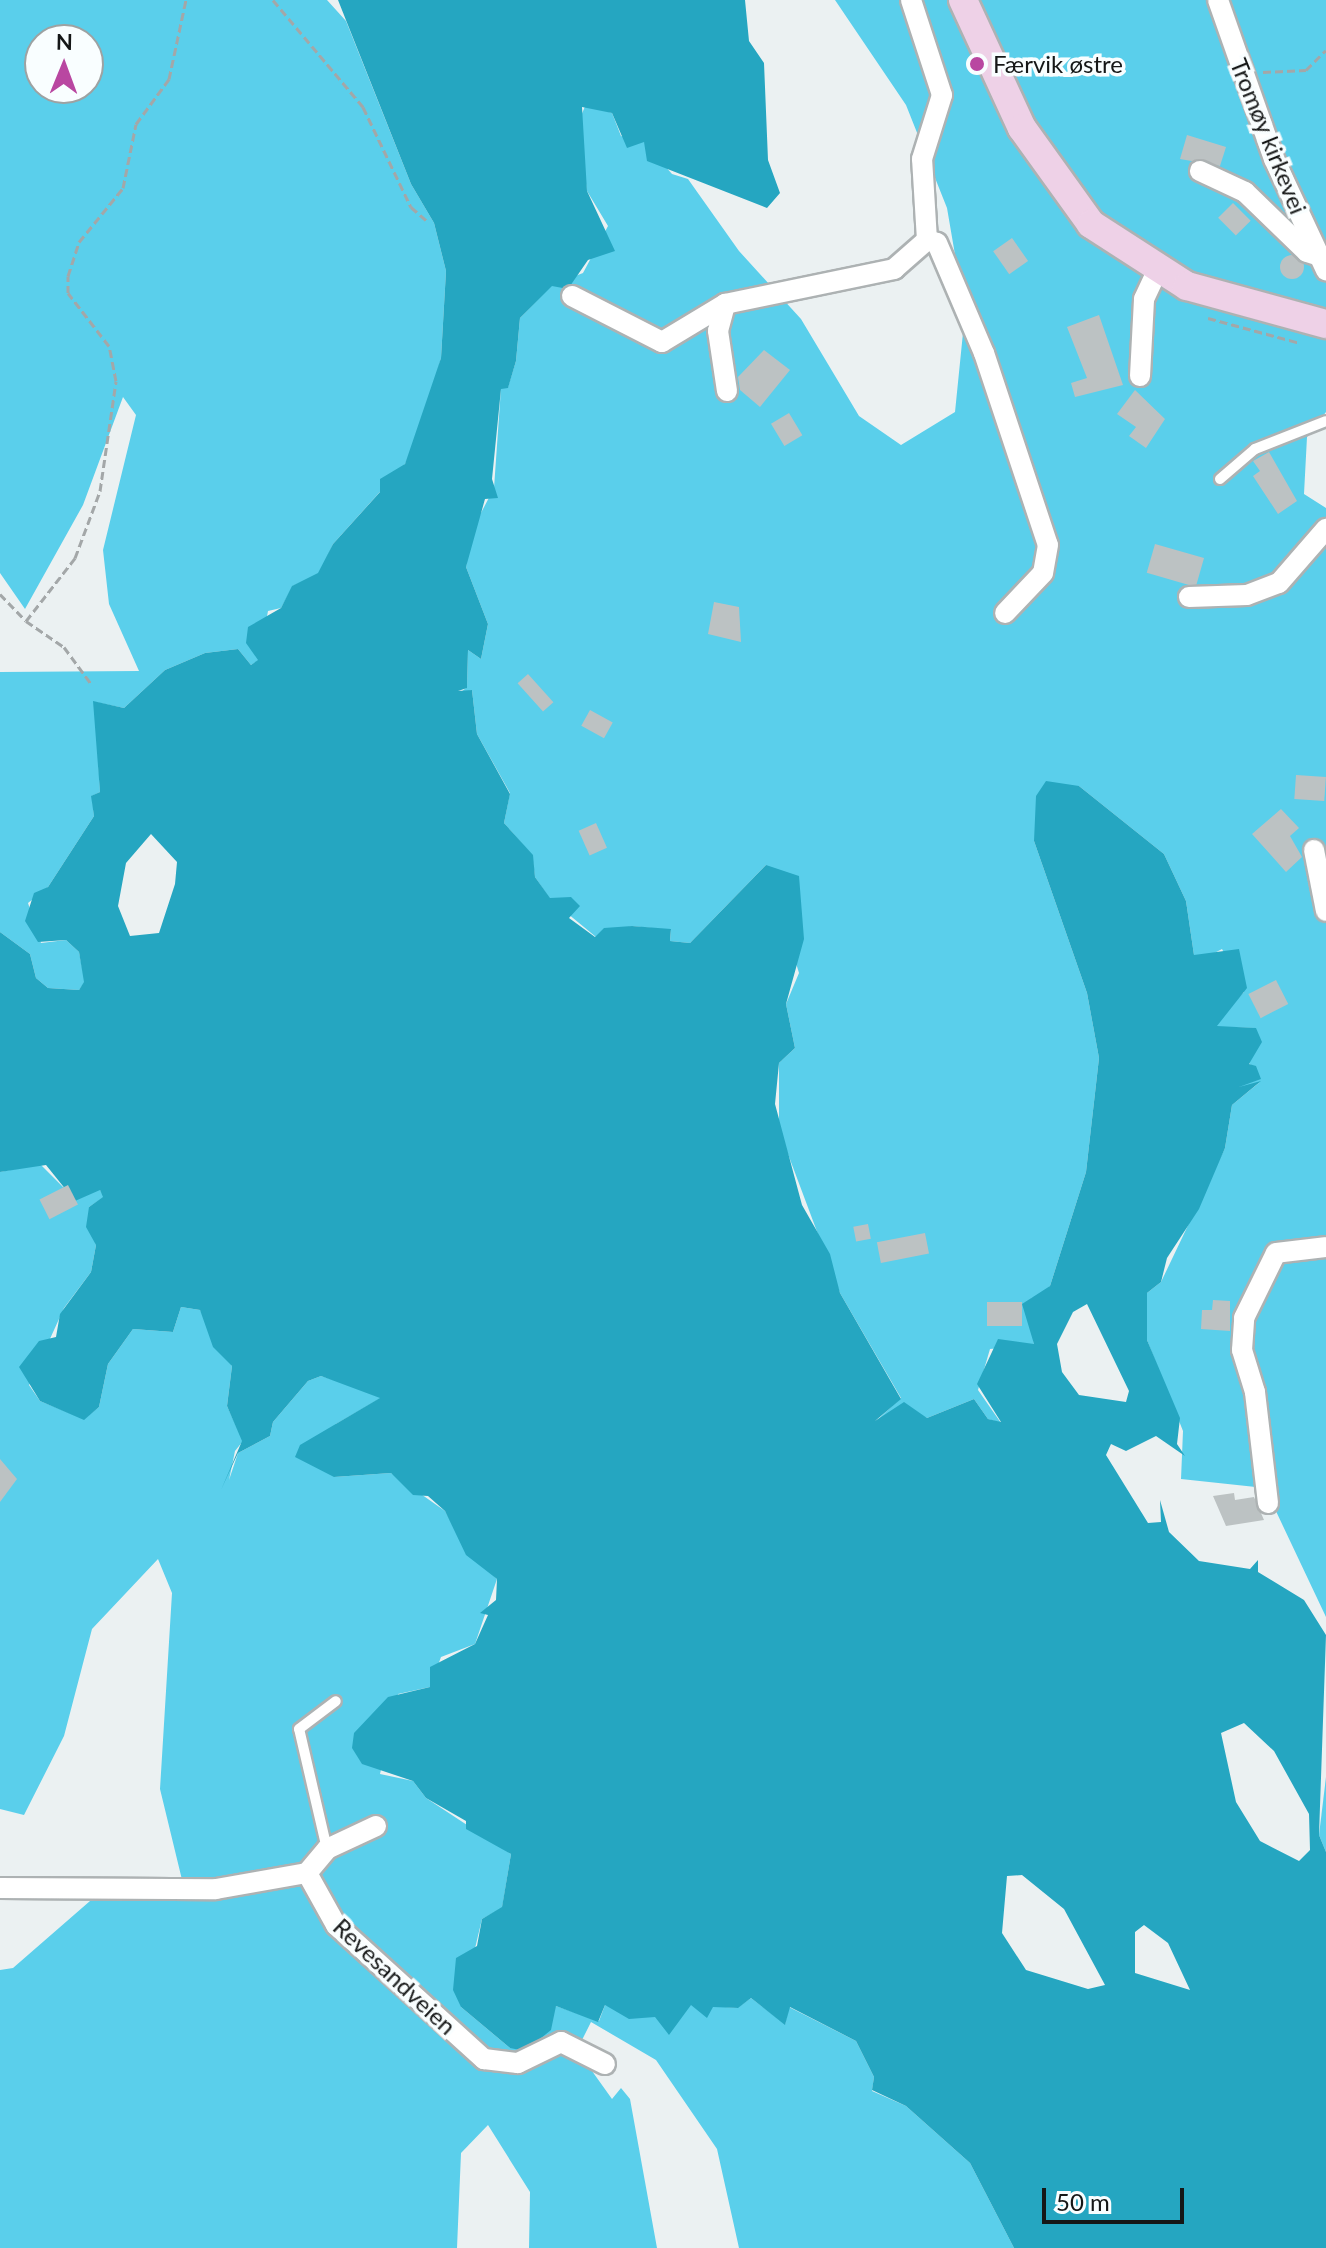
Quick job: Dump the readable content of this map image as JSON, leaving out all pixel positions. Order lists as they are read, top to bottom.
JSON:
{
  "streets": {
    "street": ["Tromøy kirkevei", "Revesandveien"]
  },
  "places": ["Færvik østre"],
  "scale_bar": "50 m",
  "north": "top"
}
